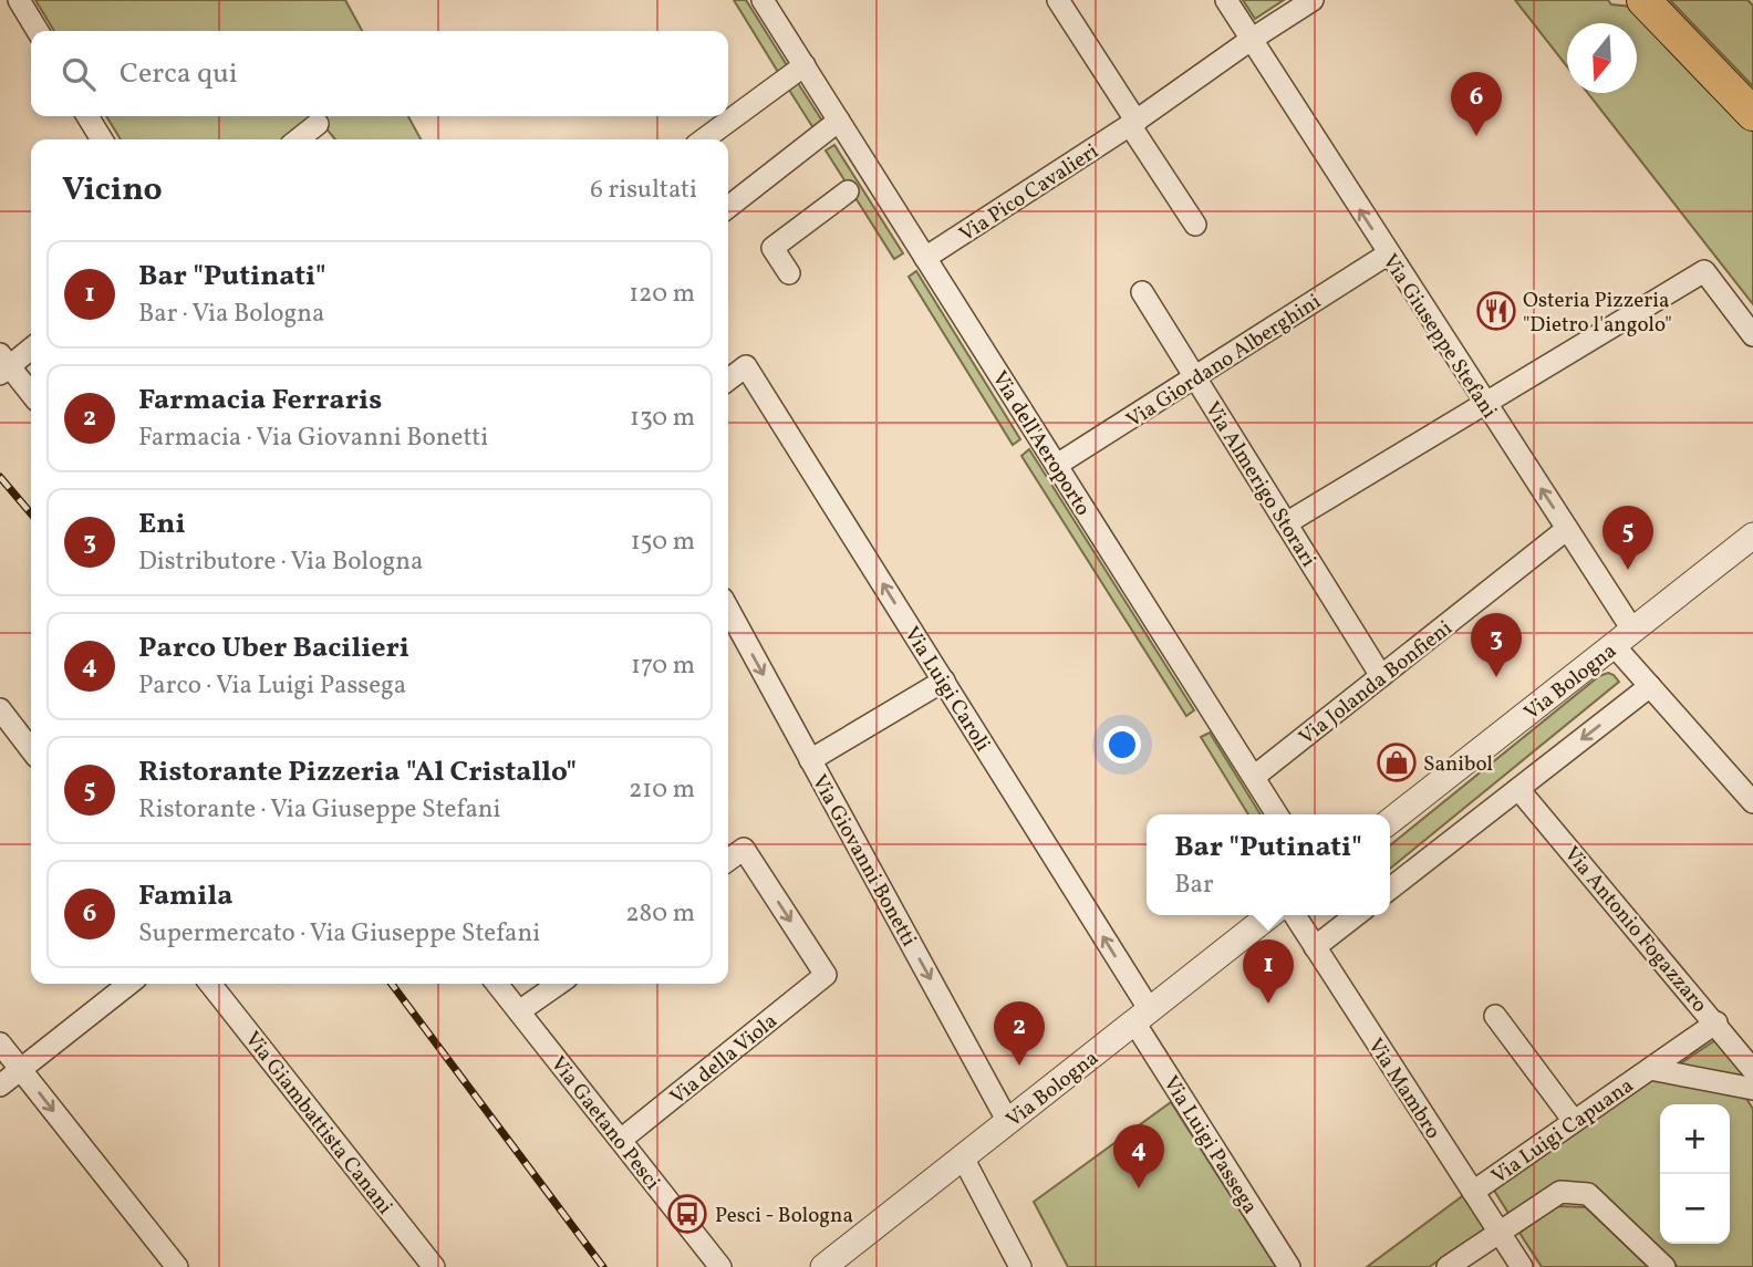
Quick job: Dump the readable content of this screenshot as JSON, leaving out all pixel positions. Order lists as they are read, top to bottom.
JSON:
{
  "streets": {
    "street": [
      "Via Pico Cavalieri",
      "Via Giuseppe Stefani",
      "Via Giordano Alberghini",
      "Via dell'Aeroporto",
      "Via Almerigo Storari",
      "Via Bologna",
      "Via Jolanda Bonfieni",
      "Via Luigi Caroli",
      "Via Giovanni Bonetti",
      "Via Antonio Fogazzaro",
      "Via della Viola",
      "Via Mambro",
      "Via Giambattista Canani",
      "Via Gaetano Pesci",
      "Via Luigi Capuana",
      "Via Luigi Passega"
    ]
  },
  "crossings": [
    ["Via Pico Cavalieri", "Via Giuseppe Stefani"],
    ["Via Pico Cavalieri", "Via dell'Aeroporto"],
    ["Via Giuseppe Stefani", "Via Giordano Alberghini"],
    ["Via Giuseppe Stefani", "Via Bologna"],
    ["Via Giuseppe Stefani", "Via Jolanda Bonfieni"],
    ["Via Giordano Alberghini", "Via dell'Aeroporto"],
    ["Via Giordano Alberghini", "Via Almerigo Storari"],
    ["Via dell'Aeroporto", "Via Jolanda Bonfieni"],
    ["Via Almerigo Storari", "Via Jolanda Bonfieni"],
    ["Via Bologna", "Via Luigi Caroli"],
    ["Via Bologna", "Via Giovanni Bonetti"],
    ["Via Bologna", "Via Luigi Passega"],
    ["Via Luigi Caroli", "Via Luigi Passega"],
    ["Via Antonio Fogazzaro", "Via Luigi Capuana"],
    ["Via della Viola", "Via Gaetano Pesci"],
    ["Via Mambro", "Via Luigi Capuana"]
  ],
  "one_way": ["Via Luigi Caroli", "Via Giovanni Bonetti"],
  "places": {
    "restaurant": ["Osteria Pizzeria \"Dietro l'angolo\""],
    "shop": ["Sanibol"],
    "bus stop": ["Pesci - Bologna"]
  },
  "north": "bottom",
  "page": {
    "search": "Cerca qui",
    "pins": [
      "6",
      "5",
      "3",
      "1",
      "2",
      "4"
    ],
    "heading": ["Vicino", "6 risultati"],
    "list": [
      {
        "mark": "1",
        "name": "Bar \"Putinati\"",
        "note": "Bar · Via Bologna",
        "value": "120 m"
      },
      {
        "mark": "2",
        "name": "Farmacia Ferraris",
        "note": "Farmacia · Via Giovanni Bonetti",
        "value": "130 m"
      },
      {
        "mark": "3",
        "name": "Eni",
        "note": "Distributore · Via Bologna",
        "value": "150 m"
      },
      {
        "mark": "4",
        "name": "Parco Uber Bacilieri",
        "note": "Parco · Via Luigi Passega",
        "value": "170 m"
      },
      {
        "mark": "5",
        "name": "Ristorante Pizzeria \"Al Cristallo\"",
        "note": "Ristorante · Via Giuseppe Stefani",
        "value": "210 m"
      },
      {
        "mark": "6",
        "name": "Famila",
        "note": "Supermercato · Via Giuseppe Stefani",
        "value": "280 m"
      }
    ],
    "popup": ["Bar \"Putinati\"", "Bar"],
    "map_buttons": ["+", "−"]
  }
}
